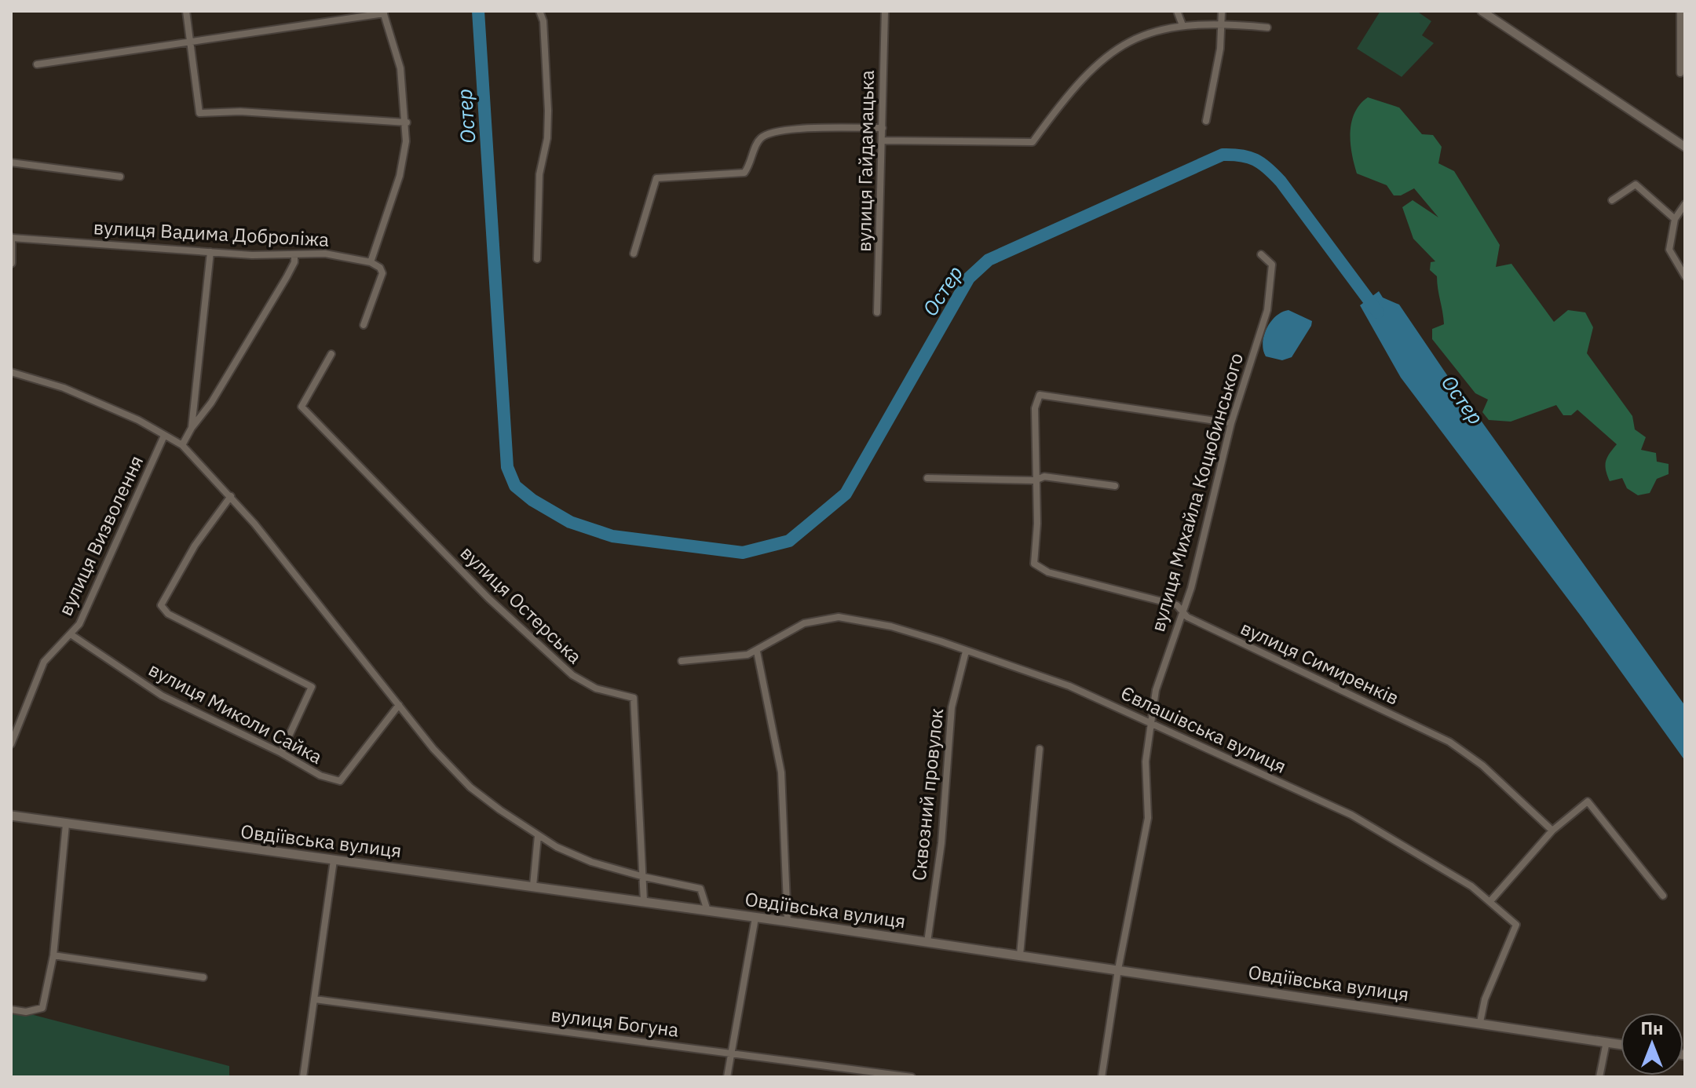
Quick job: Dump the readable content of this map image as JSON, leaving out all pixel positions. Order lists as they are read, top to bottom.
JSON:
{
  "streets": {
    "main road": ["Овдіївська вулиця"],
    "street": [
      "вулиця Гайдамацька",
      "вулиця Вадима Доброліжа",
      "вулиця Михайла Коцюбинського",
      "вулиця Визволення",
      "вулиця Остерська",
      "вулиця Симиренків",
      "вулиця Миколи Сайка",
      "Євлашівська вулиця",
      "Сквозний провулок",
      "вулиця Богуна"
    ]
  },
  "crossings": [
    ["вулиця Михайла Коцюбинського", "вулиця Симиренків"],
    ["вулиця Михайла Коцюбинського", "Євлашівська вулиця"],
    ["вулиця Михайла Коцюбинського", "Овдіївська вулиця"],
    ["вулиця Визволення", "вулиця Миколи Сайка"],
    ["вулиця Остерська", "Овдіївська вулиця"],
    ["Євлашівська вулиця", "Сквозний провулок"],
    ["Євлашівська вулиця", "Овдіївська вулиця"],
    ["Сквозний провулок", "Овдіївська вулиця"]
  ],
  "water": ["Остер"],
  "north": "top"
}
